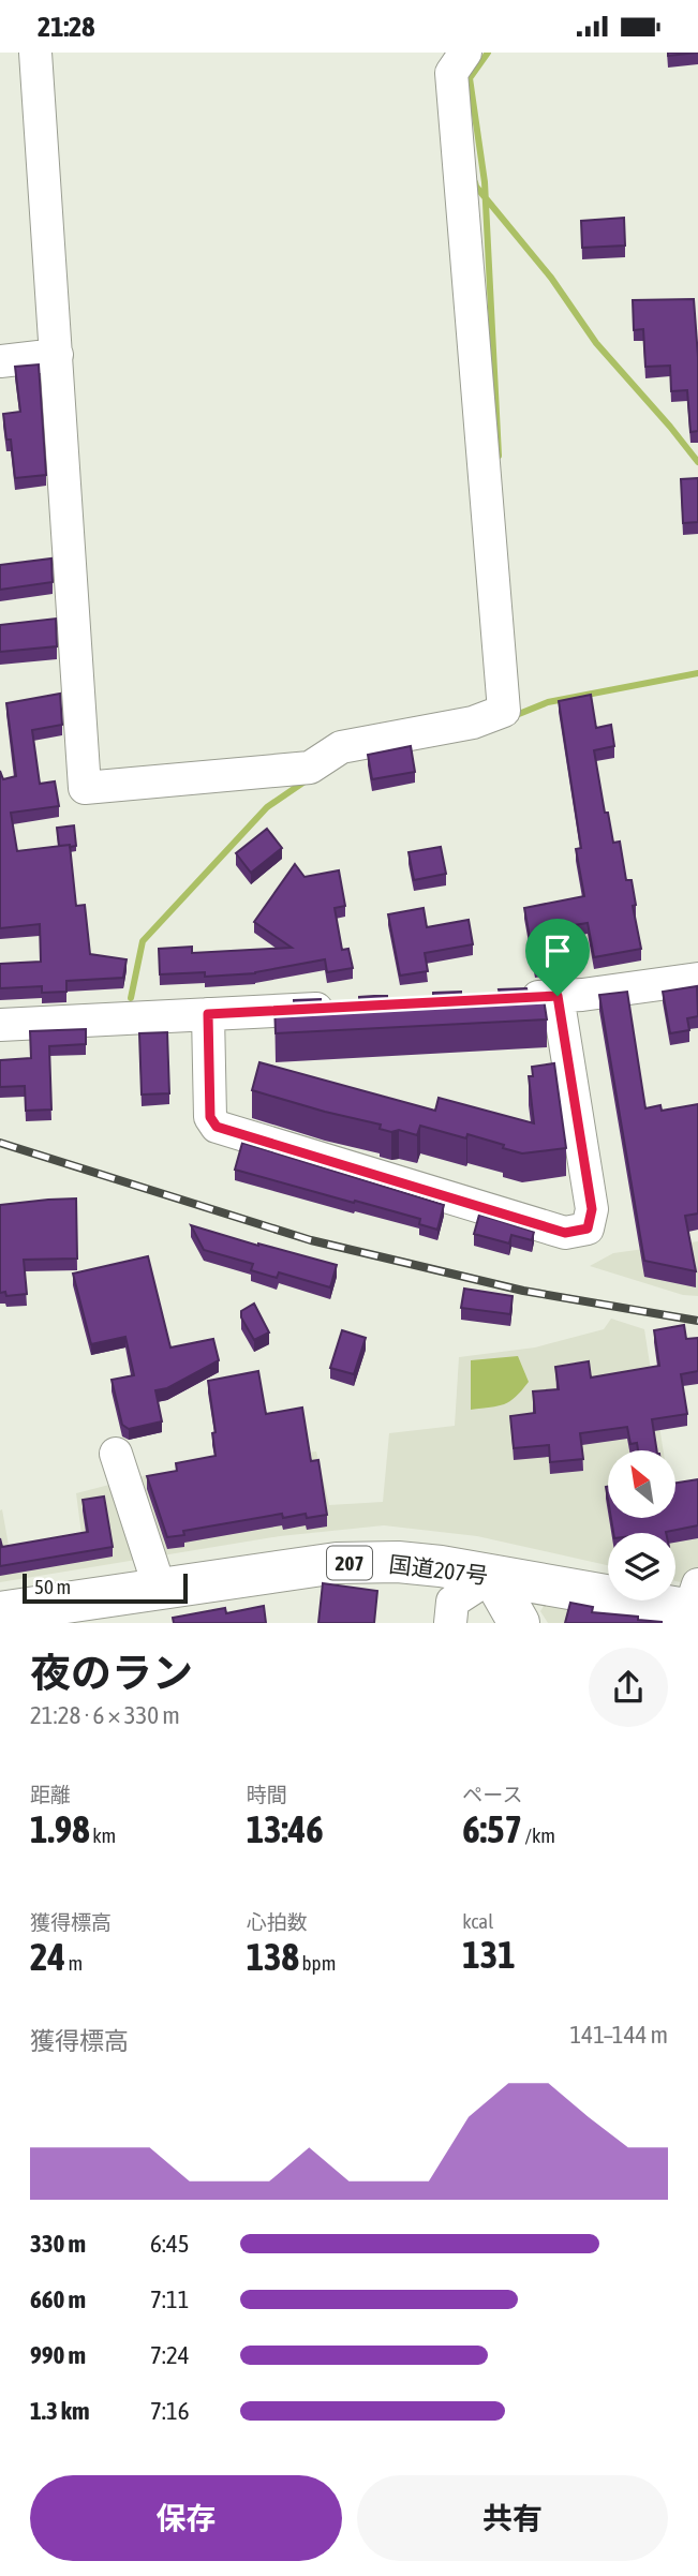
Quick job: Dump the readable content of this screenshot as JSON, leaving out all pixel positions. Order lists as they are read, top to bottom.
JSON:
{
  "streets": {
    "main road": ["207", "国道207号"]
  },
  "scale_bar": "50 m",
  "north": "top left",
  "page": {
    "status": "21:28",
    "scale": "50 m",
    "heading": ["夜のラン", "21:28 · 6 × 330 m"],
    "stats": [
      ["距離", "1.98 km"],
      ["時間", "13:46"],
      ["ペース", "6:57 /km"],
      ["獲得標高", "24 m"],
      ["心拍数", "138 bpm"],
      ["kcal", "131"]
    ],
    "chart": ["獲得標高", "141–144 m"],
    "list": [
      {
        "name": "330 m",
        "note": "6:45"
      },
      {
        "name": "660 m",
        "note": "7:11"
      },
      {
        "name": "990 m",
        "note": "7:24"
      },
      {
        "name": "1.3 km",
        "note": "7:16"
      }
    ],
    "buttons": ["保存", "共有"]
  }
}
